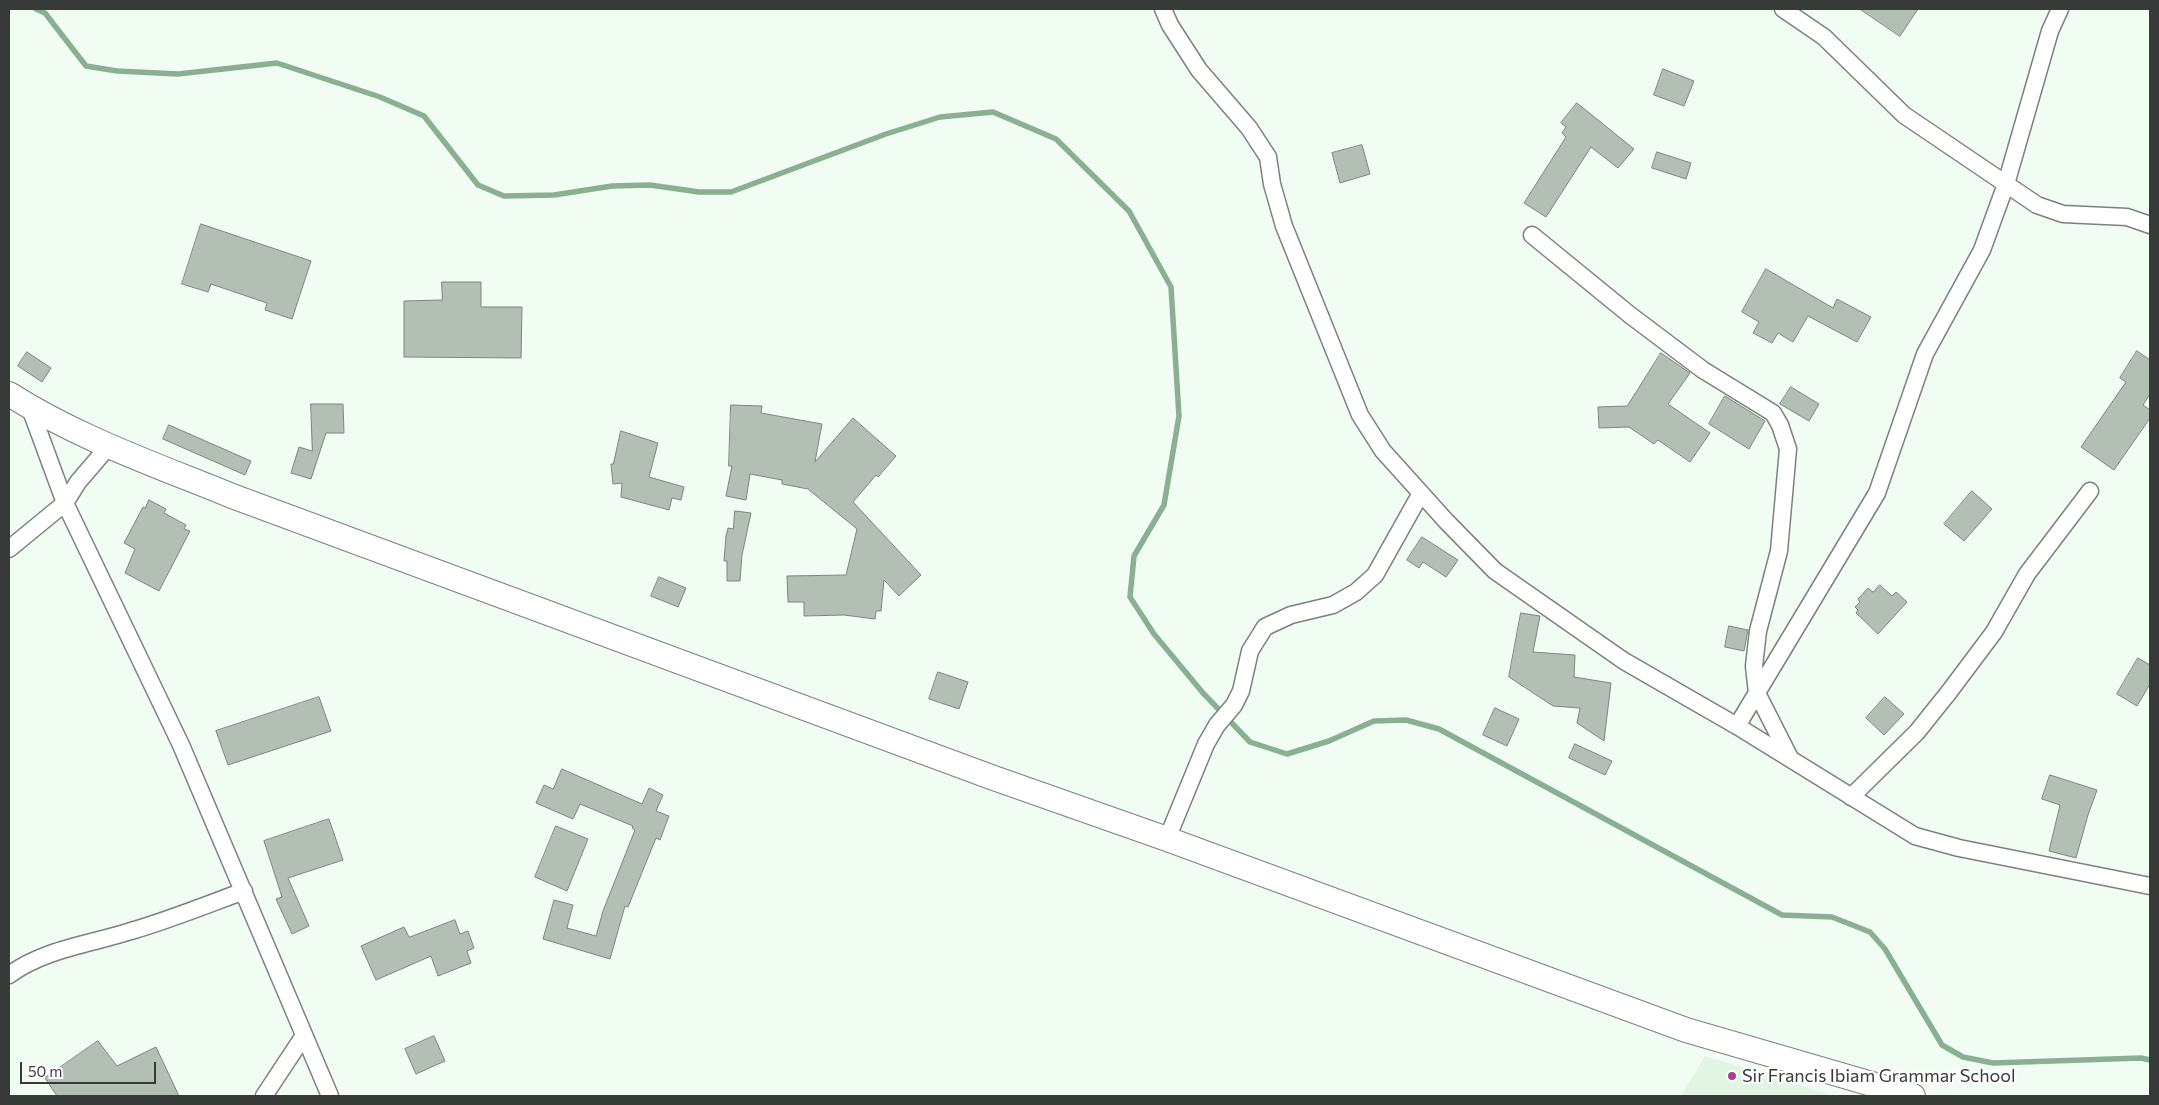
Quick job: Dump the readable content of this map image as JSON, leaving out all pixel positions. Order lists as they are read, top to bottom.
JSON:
{
  "places": ["Sir Francis Ibiam Grammar School"],
  "scale_bar": "50 m"
}
